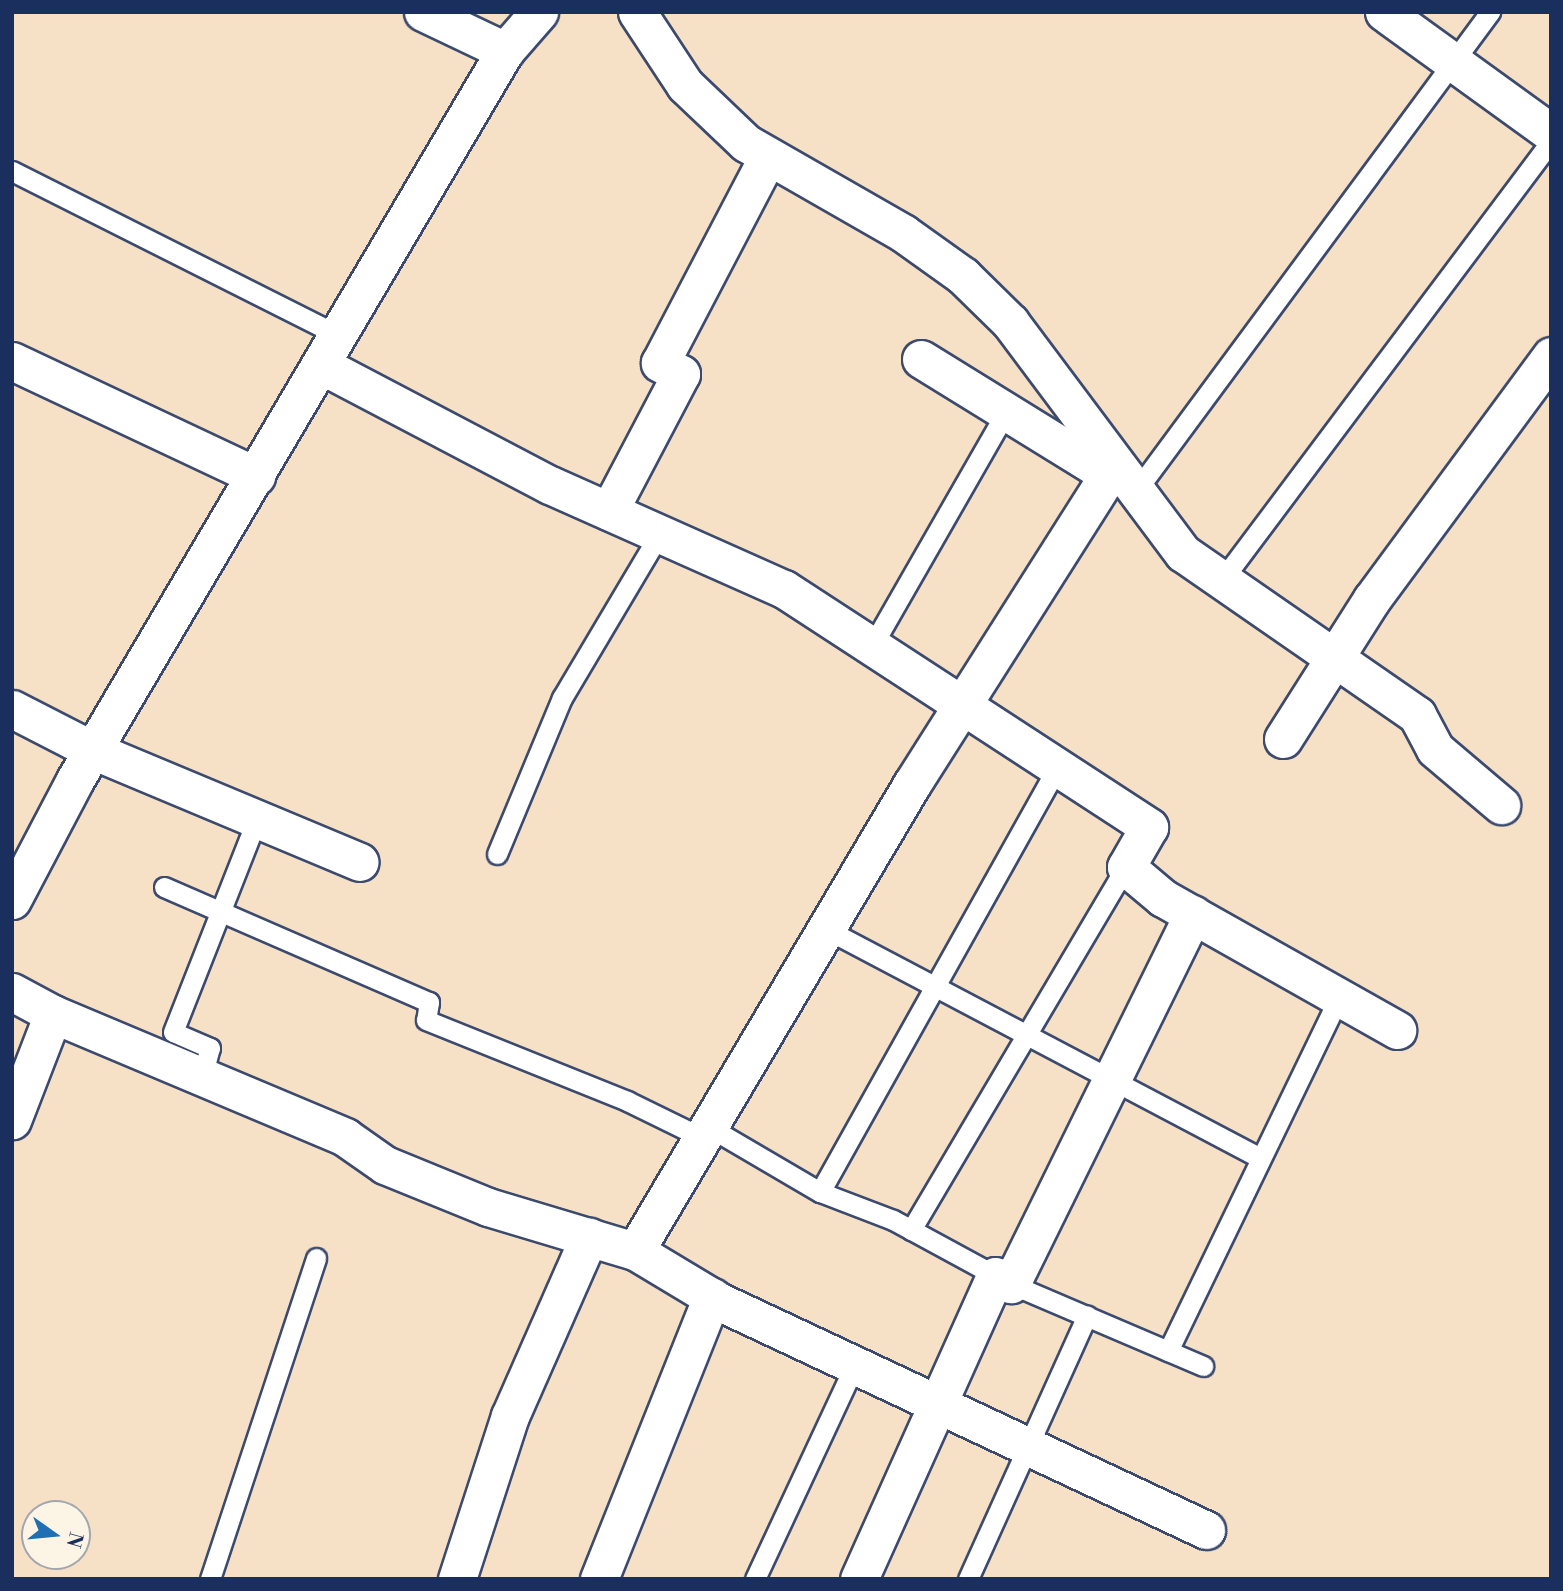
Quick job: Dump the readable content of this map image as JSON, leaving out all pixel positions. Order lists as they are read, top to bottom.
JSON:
{
  "north": "right"
}
